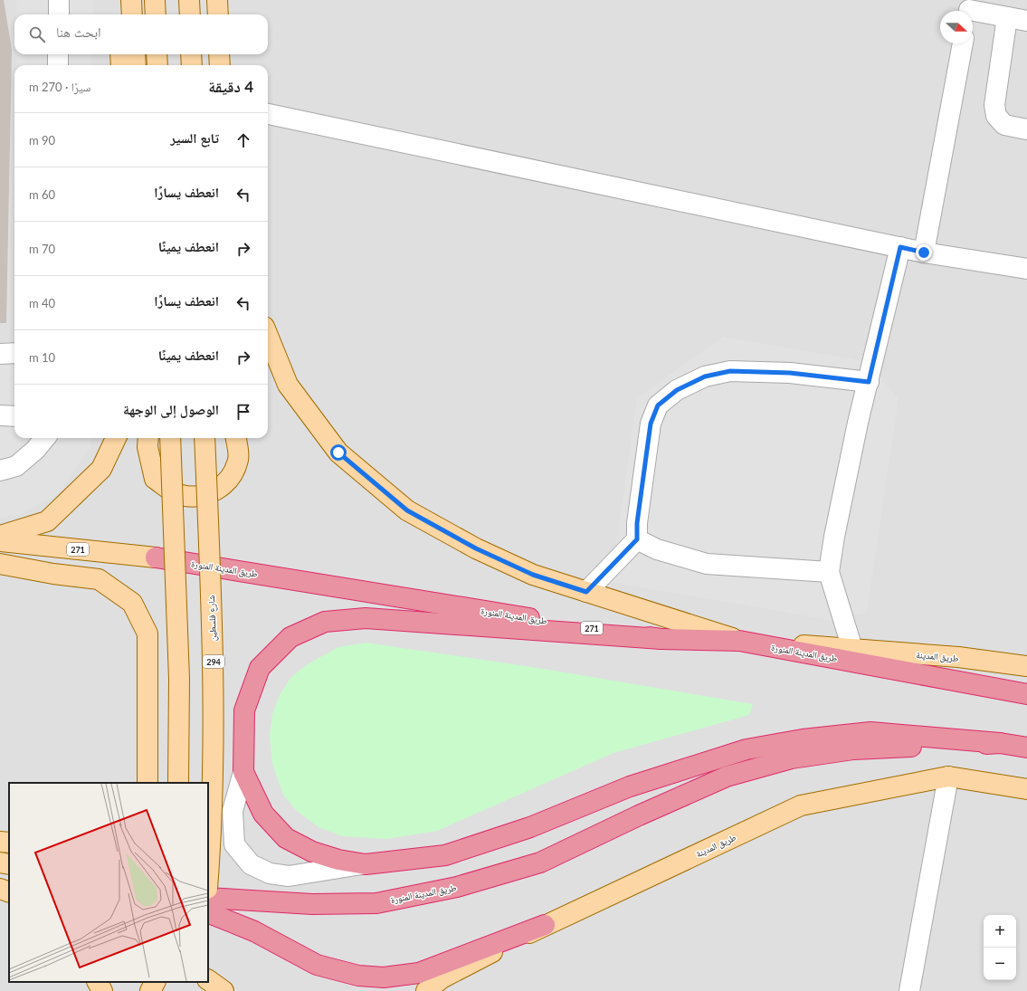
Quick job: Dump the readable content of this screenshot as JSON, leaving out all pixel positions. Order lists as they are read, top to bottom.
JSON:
{
  "streets": {
    "highway": ["271", "طريق المدينة المنورة"],
    "main road": ["شارع فلسطين", "طريق المدينة", "294"]
  },
  "crossings": [
    ["طريق المدينة المنورة", "طريق المدينة"]
  ],
  "north": "right",
  "page": {
    "search": "ابحث هنا",
    "heading": ["4 دقيقة", "سيرًا · 270 m"],
    "list": [
      ["تابع السير", "90 m"],
      ["انعطف يسارًا", "60 m"],
      ["انعطف يمينًا", "70 m"],
      ["انعطف يسارًا", "40 m"],
      ["انعطف يمينًا", "10 m"],
      "الوصول إلى الوجهة"
    ],
    "map_buttons": ["+", "−"]
  }
}
